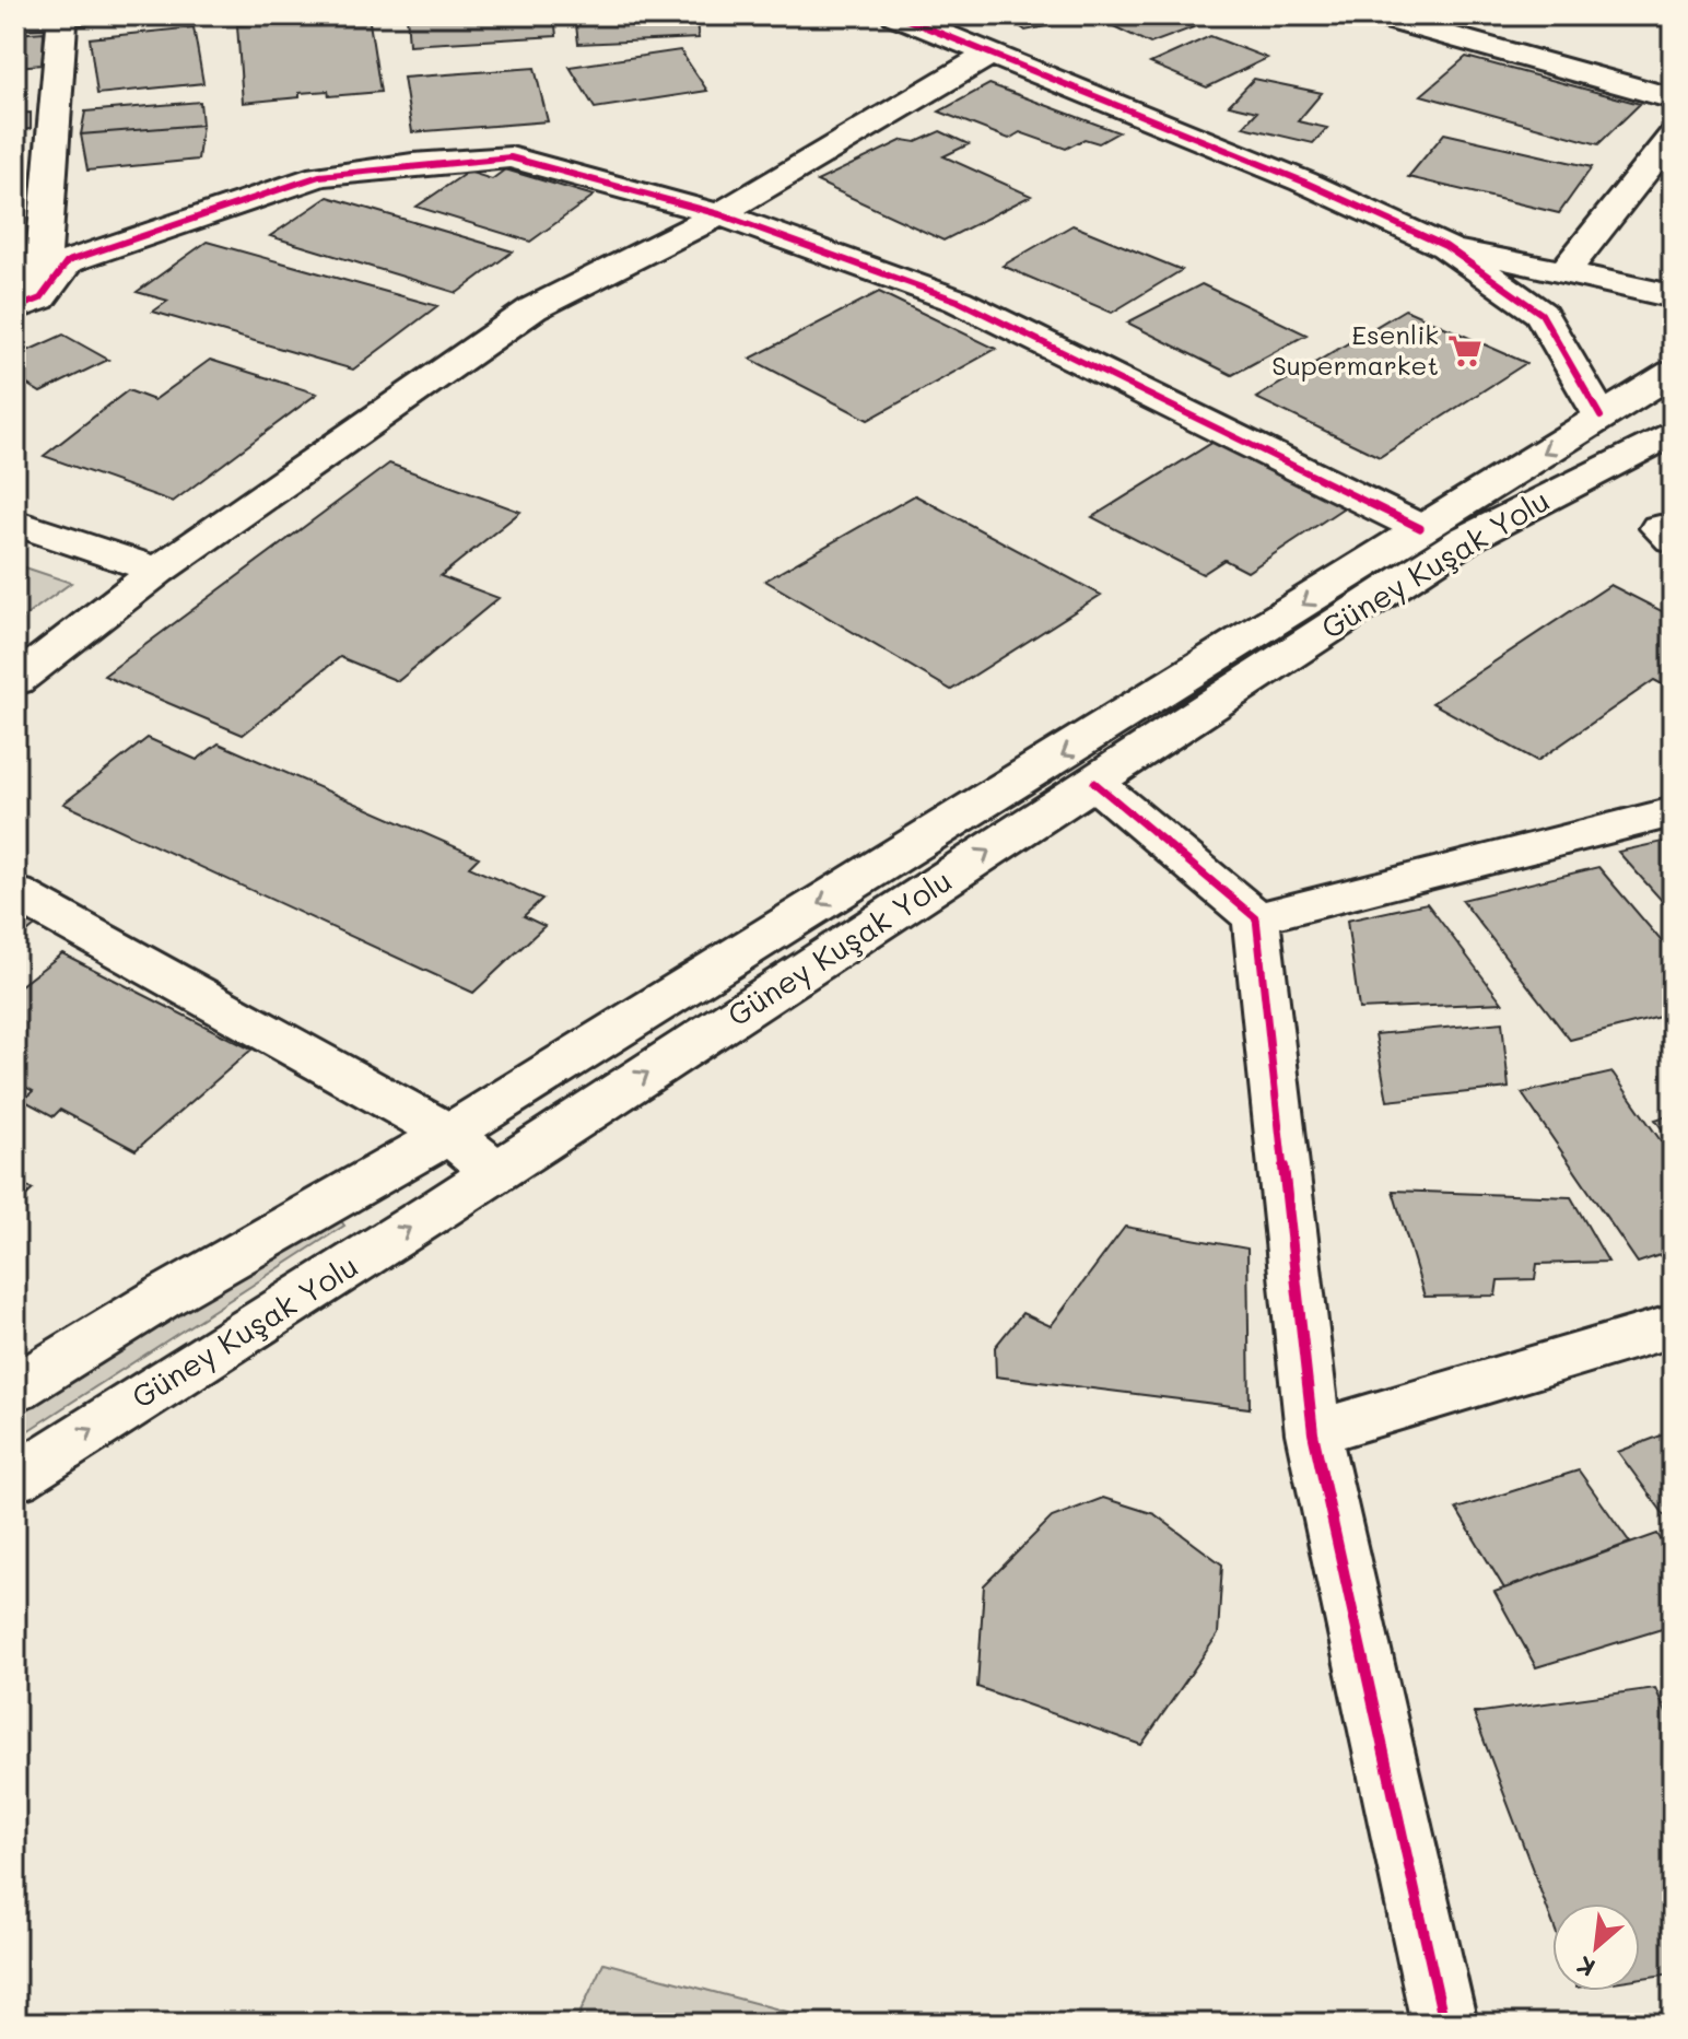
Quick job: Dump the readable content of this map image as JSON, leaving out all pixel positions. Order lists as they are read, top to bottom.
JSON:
{
  "streets": {
    "street": ["Güney Kuşak Yolu"]
  },
  "places": {
    "supermarket": ["Esenlik Supermarket"]
  },
  "north": "bottom left"
}
